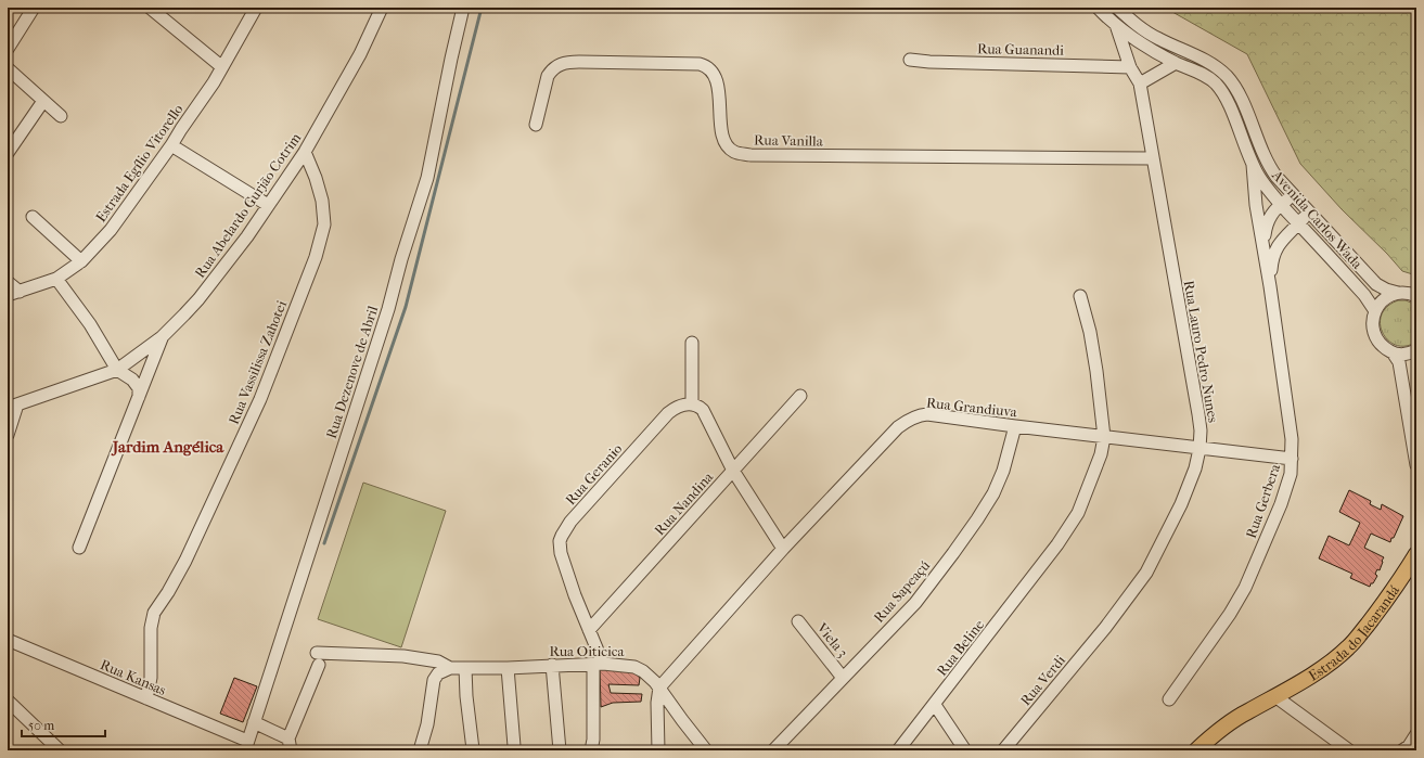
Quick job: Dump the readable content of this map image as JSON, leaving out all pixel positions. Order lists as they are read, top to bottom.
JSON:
{
  "streets": {
    "main road": ["Estrada do Jacarandá"],
    "street": [
      "Rua Guanandi",
      "Rua Vanilla",
      "Estrada Egílio Vitorello",
      "Rua Abelardo Gurjão Cotrim",
      "Avenida Carlos Wada",
      "Rua Lauro Pedro Nunes",
      "Rua Vassilissa Zahotei",
      "Rua Dezenove de Abril",
      "Rua Grandiuva",
      "Rua Geranio",
      "Rua Gerbera",
      "Rua Nandina",
      "Rua Sapeaçú",
      "Viela 3",
      "Rua Beline",
      "Rua Oiticica",
      "Rua Kansas",
      "Rua Verdi"
    ]
  },
  "crossings": [
    ["Rua Guanandi", "Rua Lauro Pedro Nunes"],
    ["Rua Vanilla", "Rua Lauro Pedro Nunes"],
    ["Rua Abelardo Gurjão Cotrim", "Rua Vassilissa Zahotei"],
    ["Avenida Carlos Wada", "Rua Lauro Pedro Nunes"],
    ["Avenida Carlos Wada", "Rua Gerbera"],
    ["Rua Lauro Pedro Nunes", "Rua Grandiuva"],
    ["Rua Lauro Pedro Nunes", "Rua Verdi"],
    ["Rua Vassilissa Zahotei", "Rua Kansas"],
    ["Rua Dezenove de Abril", "Rua Kansas"],
    ["Rua Grandiuva", "Rua Gerbera"],
    ["Rua Grandiuva", "Rua Sapeaçú"],
    ["Rua Grandiuva", "Rua Beline"],
    ["Rua Grandiuva", "Rua Oiticica"],
    ["Rua Geranio", "Rua Nandina"],
    ["Rua Geranio", "Rua Oiticica"],
    ["Rua Sapeaçú", "Viela 3"]
  ],
  "districts": ["Jardim Angélica"],
  "scale_bar": "50 m"
}
